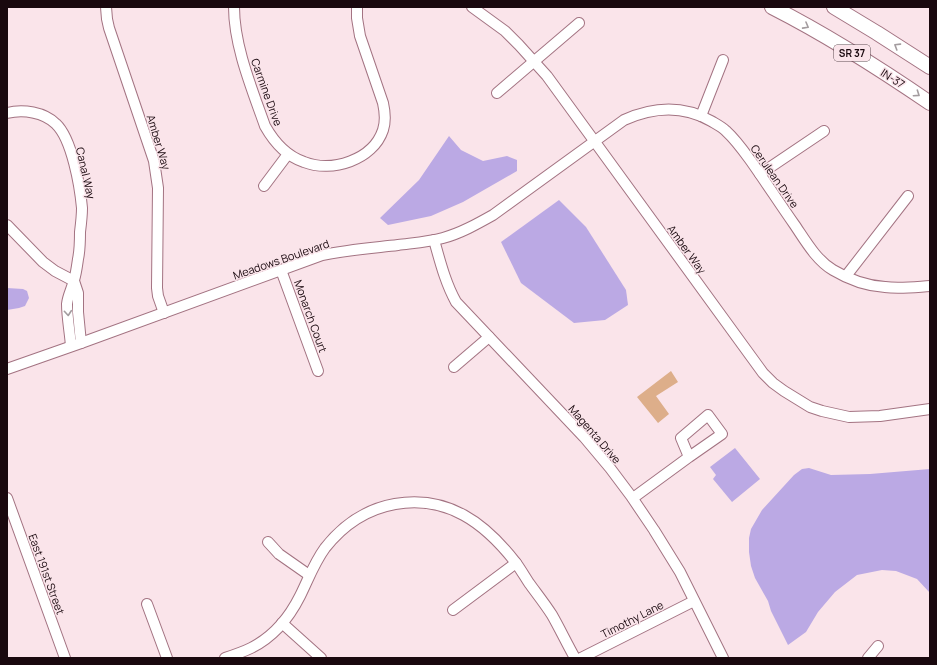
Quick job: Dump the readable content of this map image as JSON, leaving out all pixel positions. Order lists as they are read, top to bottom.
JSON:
{
  "streets": {
    "highway": ["SR 37", "IN-37"],
    "street": [
      "Carmine Drive",
      "Amber Way",
      "Canal Way",
      "Cerulean Drive",
      "Meadows Boulevard",
      "Monarch Court",
      "Magenta Drive",
      "East 191st Street",
      "Timothy Lane"
    ]
  },
  "crossings": [
    ["Amber Way", "Cerulean Drive"],
    ["Amber Way", "Meadows Boulevard"],
    ["Canal Way", "Meadows Boulevard"],
    ["Cerulean Drive", "Meadows Boulevard"],
    ["Meadows Boulevard", "Monarch Court"],
    ["Meadows Boulevard", "Magenta Drive"],
    ["Magenta Drive", "Timothy Lane"]
  ]
}
